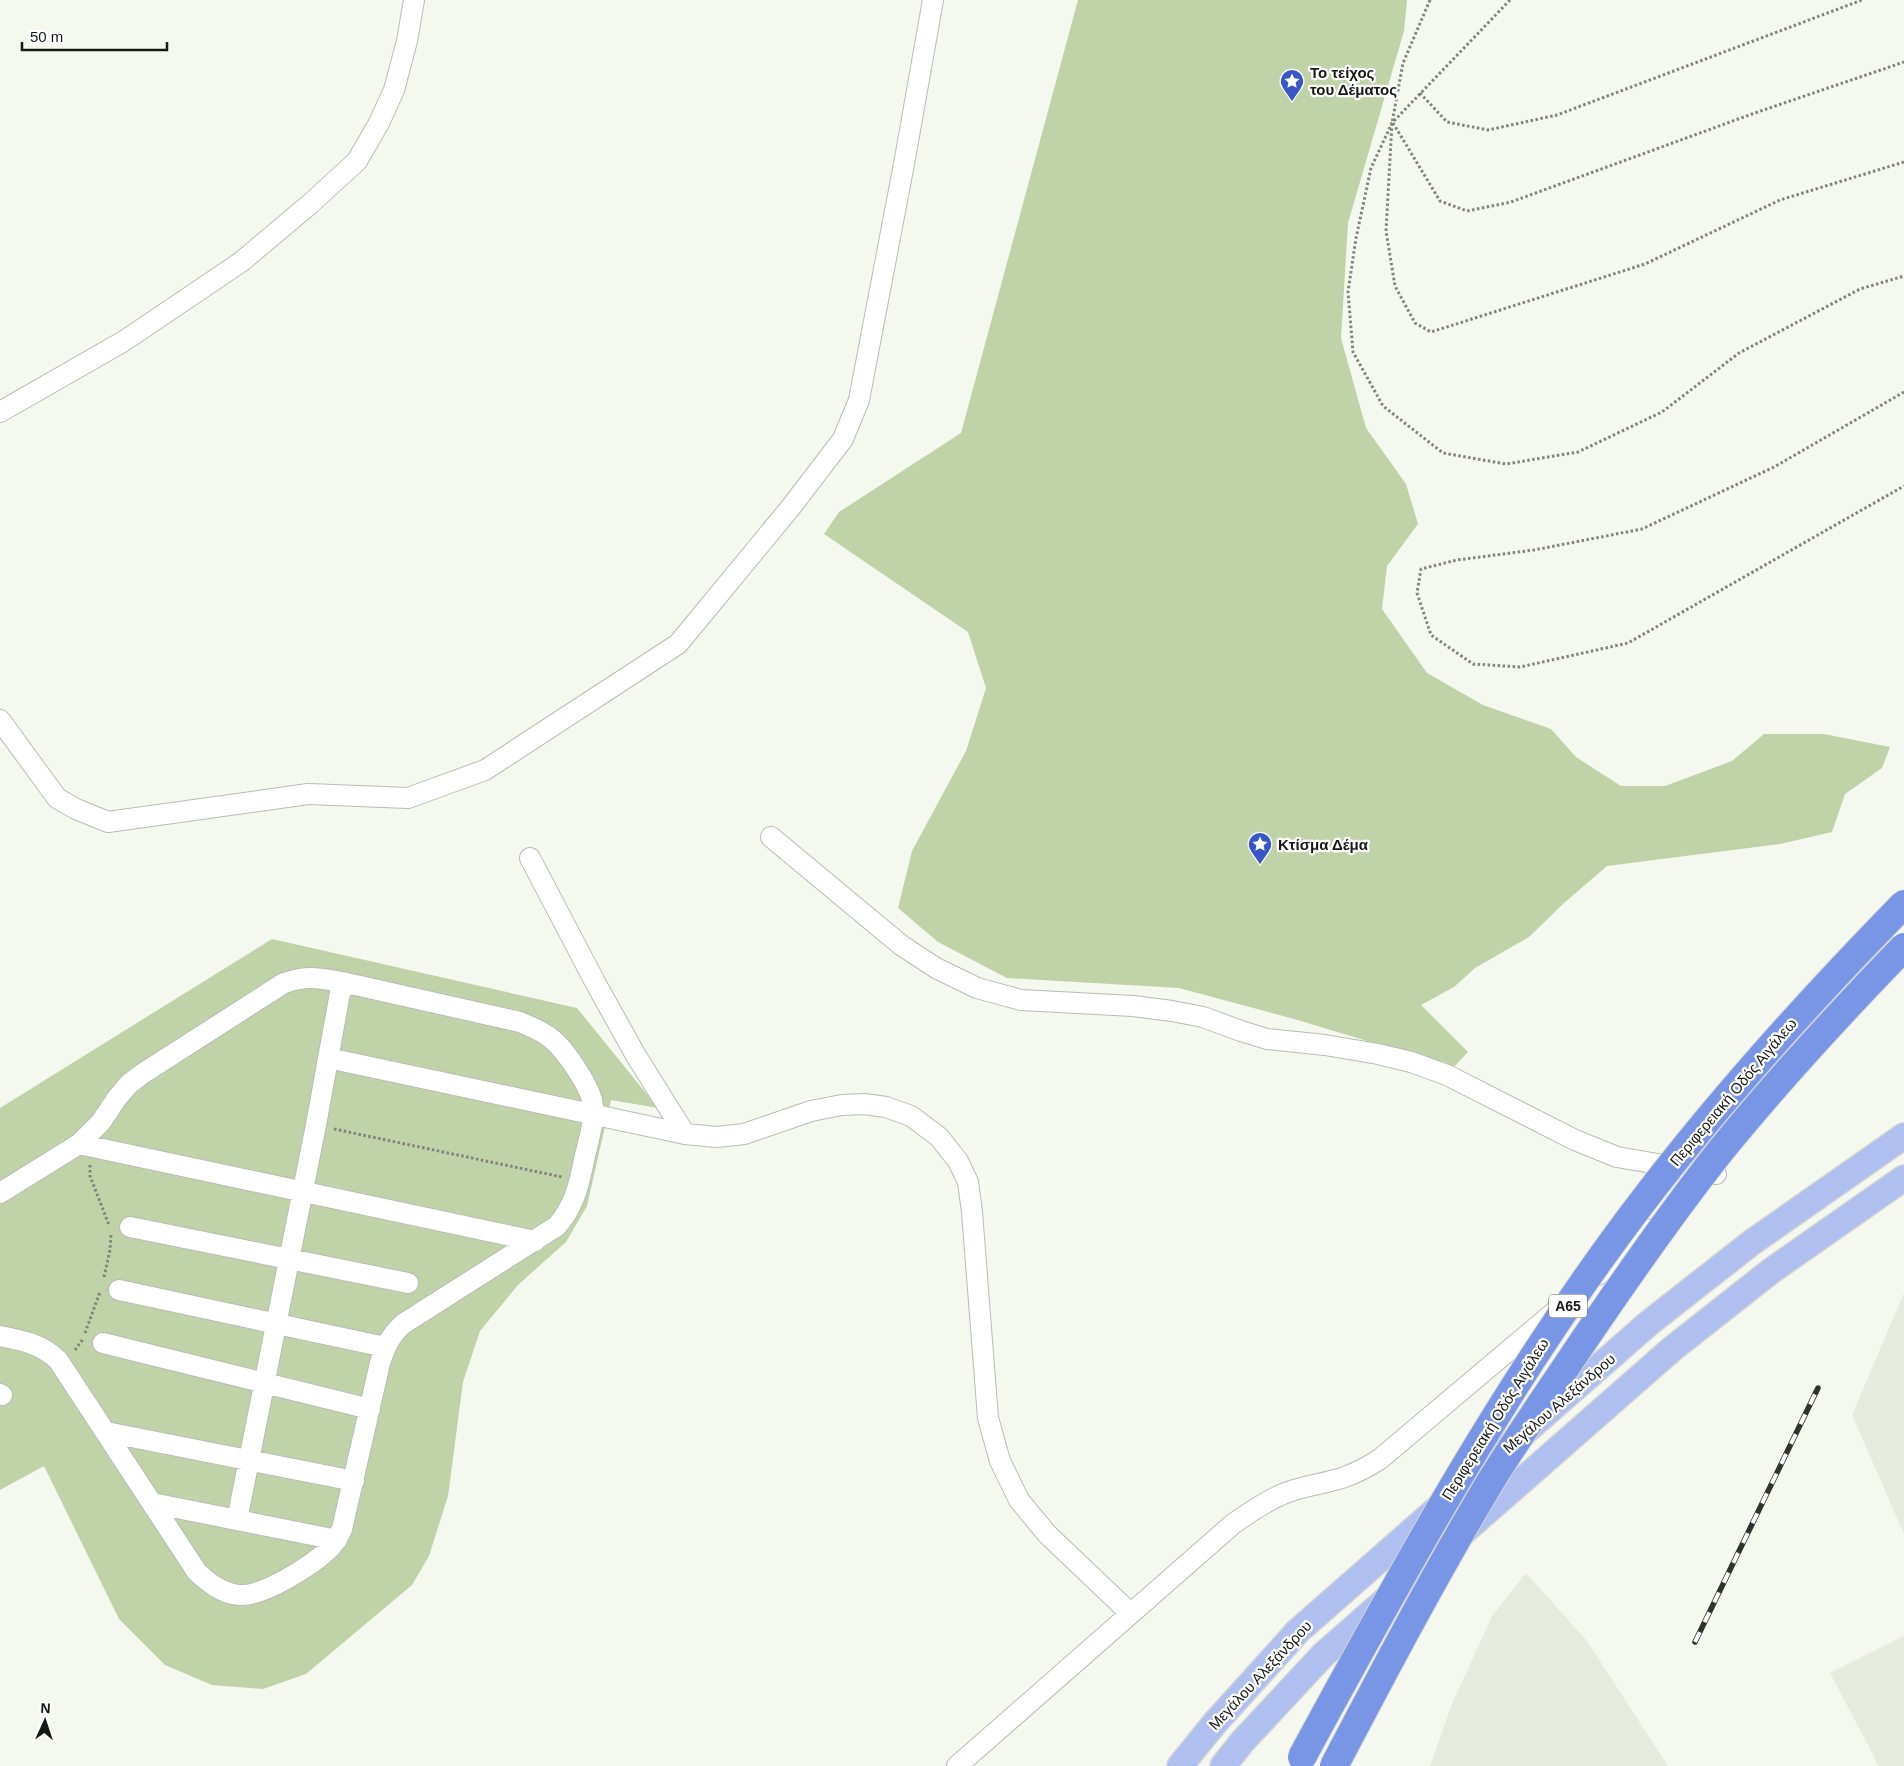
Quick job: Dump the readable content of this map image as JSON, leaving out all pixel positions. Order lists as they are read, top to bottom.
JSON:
{
  "streets": {
    "highway": ["Περιφερειακή Οδός Αιγάλεω", "Α65"],
    "main road": ["Μεγάλου Αλεξάνδρου"]
  },
  "places": {
    "place": ["Το τείχος του Δέματος", "Κτίσμα Δέμα"]
  },
  "scale_bar": "50 m",
  "north": "top"
}
